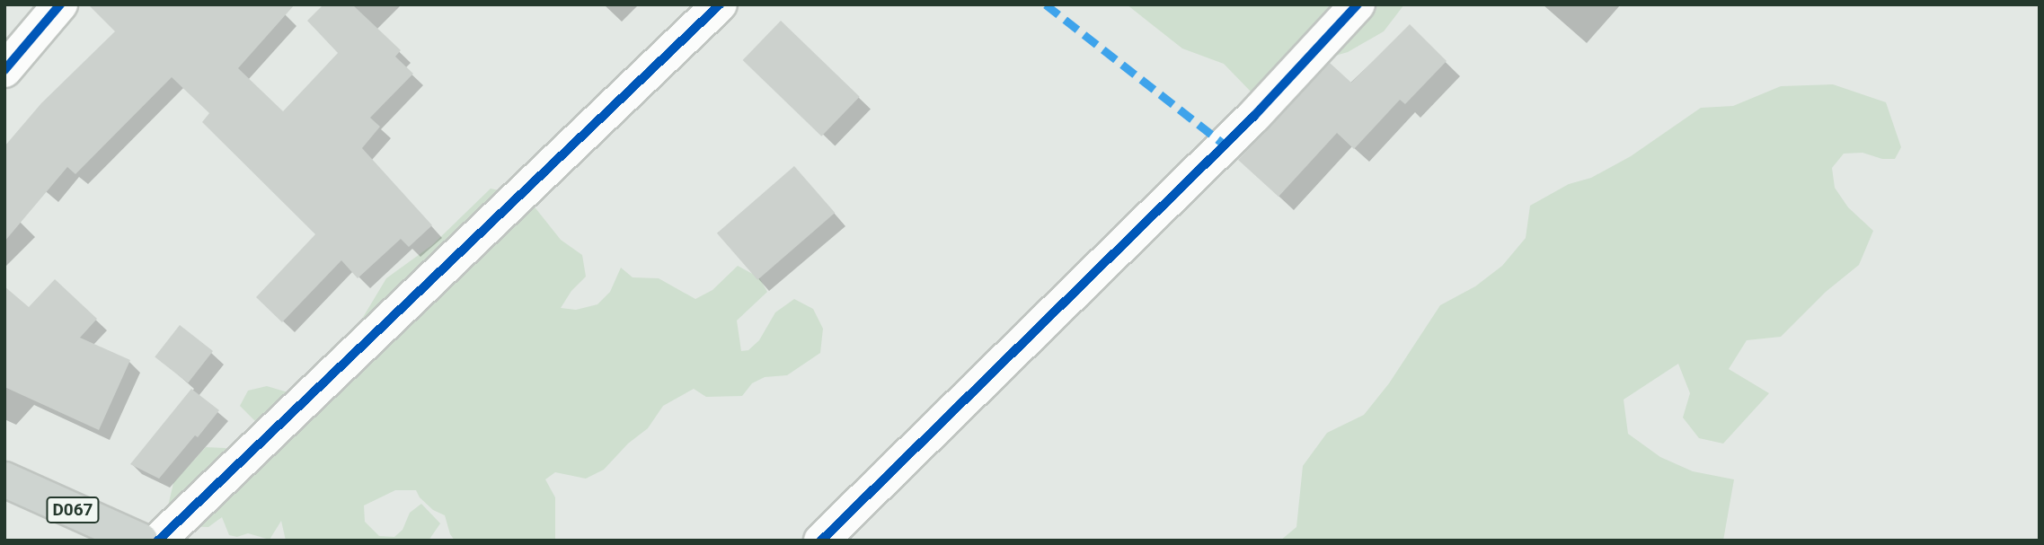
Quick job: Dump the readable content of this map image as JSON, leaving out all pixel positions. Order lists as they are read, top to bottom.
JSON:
{
  "streets": {
    "main road": ["D067"]
  }
}
